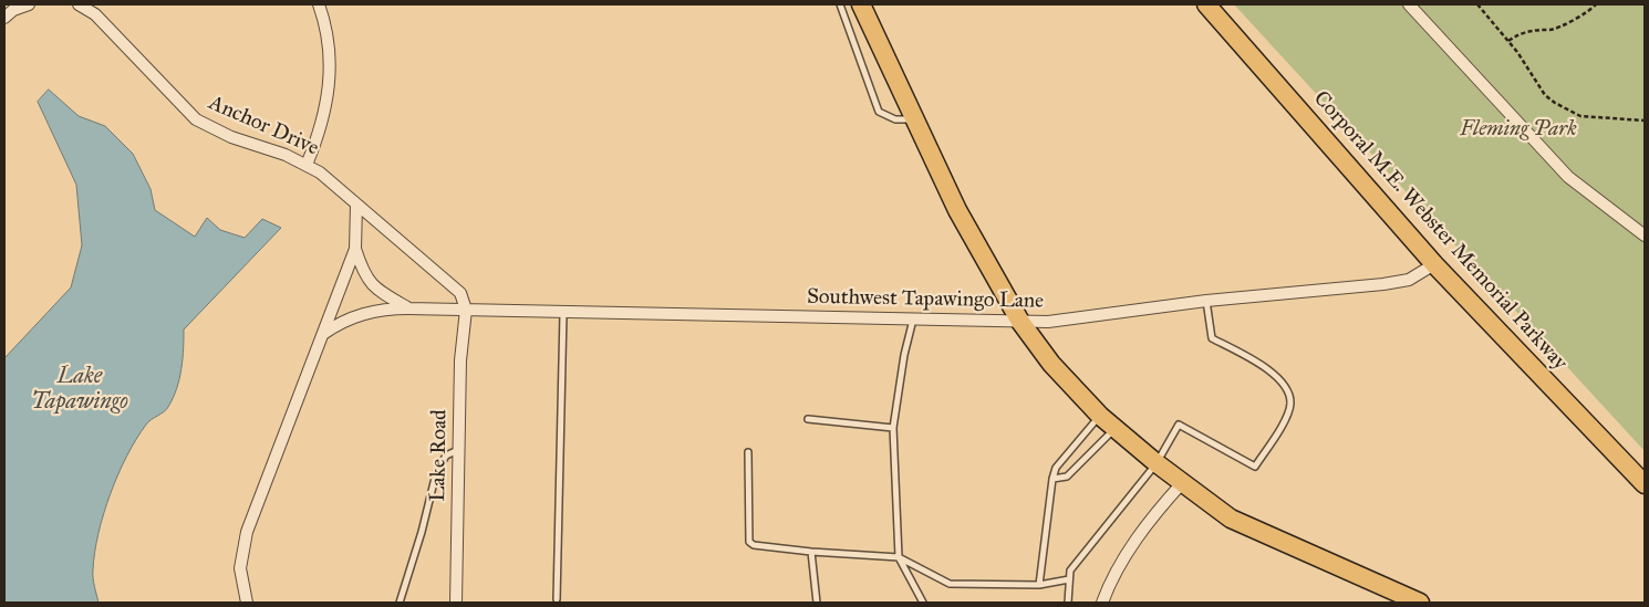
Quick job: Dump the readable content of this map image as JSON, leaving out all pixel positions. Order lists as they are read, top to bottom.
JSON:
{
  "streets": {
    "main road": ["Corporal M.E. Webster Memorial Parkway"],
    "street": ["Anchor Drive", "Southwest Tapawingo Lane", "Lake Road"]
  },
  "crossings": [
    ["Anchor Drive", "Southwest Tapawingo Lane"],
    ["Anchor Drive", "Lake Road"],
    ["Corporal M.E. Webster Memorial Parkway", "Southwest Tapawingo Lane"],
    ["Southwest Tapawingo Lane", "Lake Road"]
  ],
  "water": ["Lake Tapawingo"],
  "parks": ["Fleming Park"]
}
